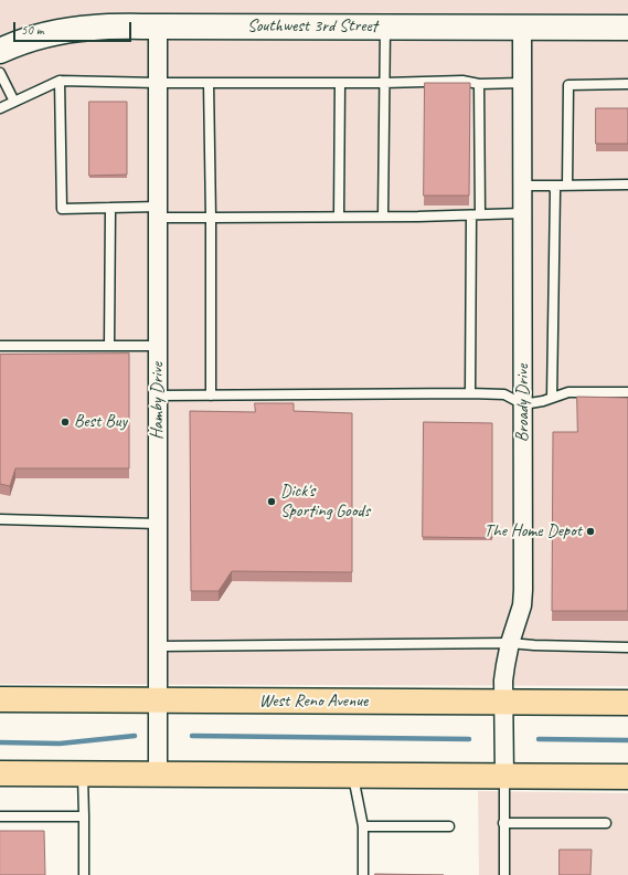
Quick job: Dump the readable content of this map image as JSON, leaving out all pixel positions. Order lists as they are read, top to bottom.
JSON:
{
  "streets": {
    "main road": ["Southwest 3rd Street", "West Reno Avenue"],
    "street": ["Hamby Drive", "Broady Drive"]
  },
  "crossings": [
    ["Southwest 3rd Street", "Hamby Drive"],
    ["Southwest 3rd Street", "Broady Drive"],
    ["Hamby Drive", "West Reno Avenue"],
    ["Broady Drive", "West Reno Avenue"]
  ],
  "places": ["Best Buy", "Dick's Sporting Goods", "The Home Depot"],
  "scale_bar": "50 m"
}
